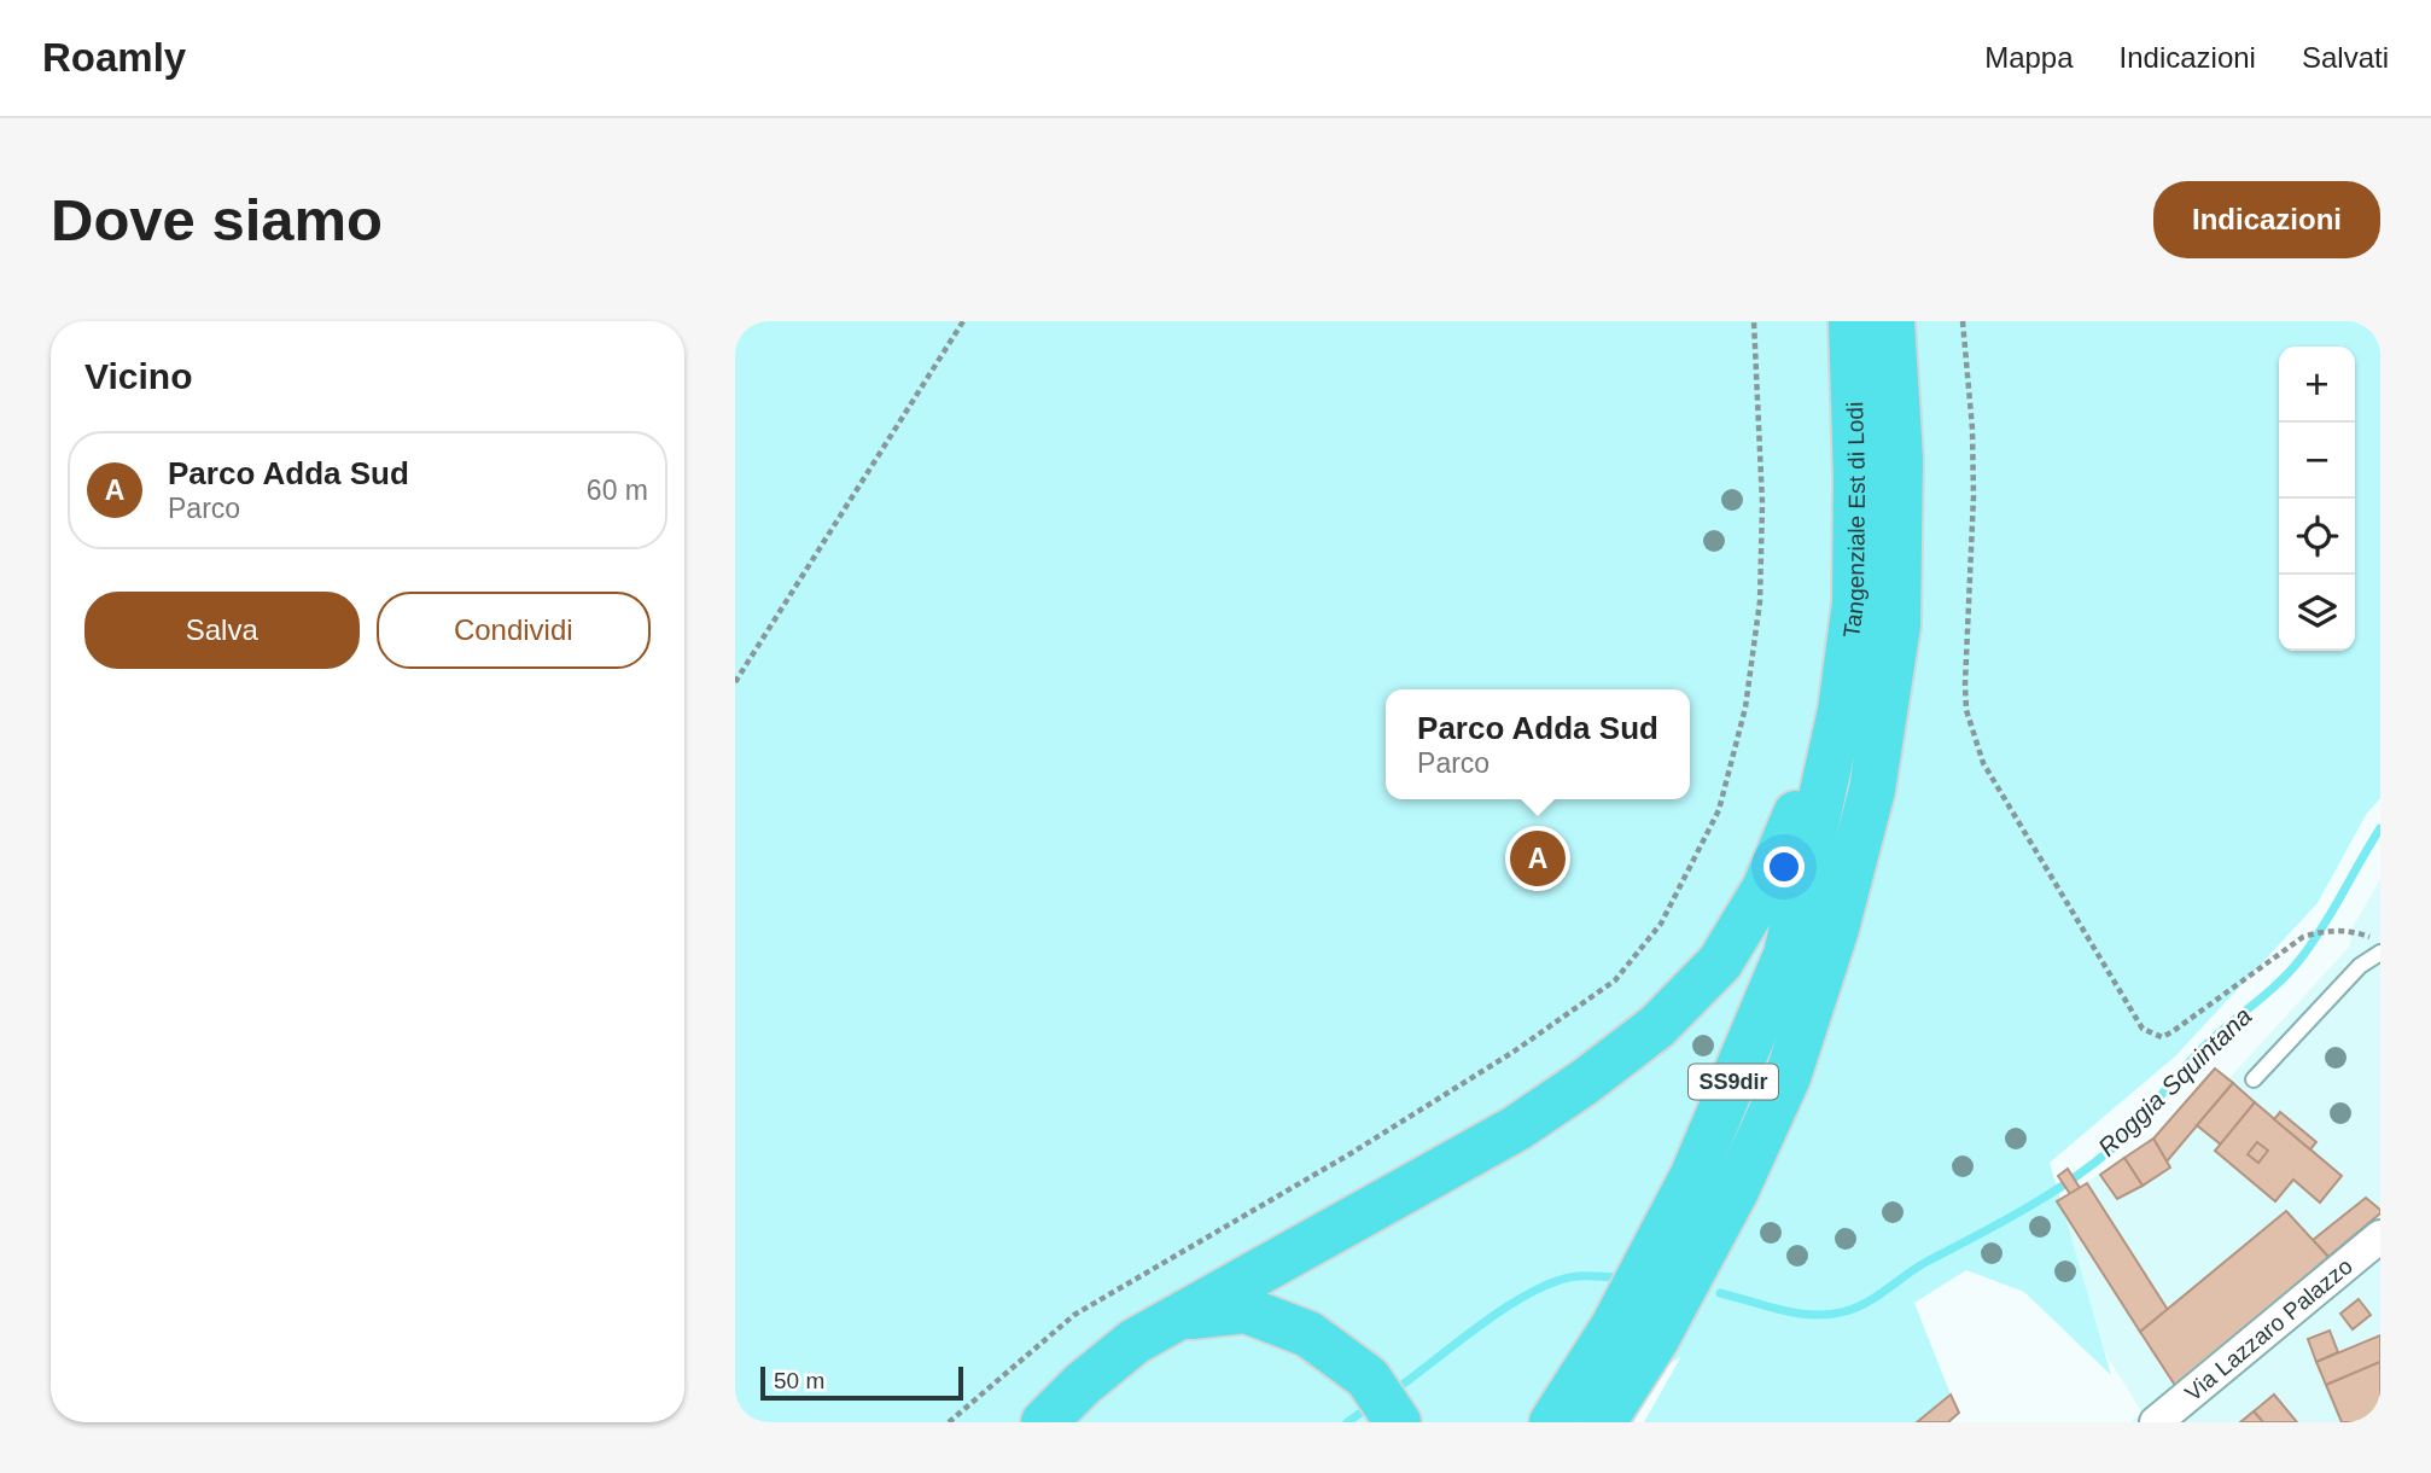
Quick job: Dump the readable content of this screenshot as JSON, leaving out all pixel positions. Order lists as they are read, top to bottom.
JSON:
{
  "streets": {
    "highway": ["Tangenziale Est di Lodi", "SS9dir"],
    "street": ["Via Lazzaro Palazzo"]
  },
  "crossings": [
    ["Tangenziale Est di Lodi", "SS9dir"]
  ],
  "water": ["Roggia Squintana"],
  "scale_bar": "50 m",
  "page": {
    "header": "Roamly",
    "nav": ["Mappa", "Indicazioni", "Salvati"],
    "buttons": [
      "Indicazioni",
      ["Salva", "Condividi"]
    ],
    "title": "Dove siamo",
    "heading": "Vicino",
    "map_buttons": ["+", "−"],
    "list": [
      {
        "mark": "A",
        "name": "Parco Adda Sud",
        "note": "Parco",
        "value": "60 m"
      }
    ],
    "popup": ["Parco Adda Sud", "Parco"],
    "pins": "A",
    "scale": "50 m"
  }
}
